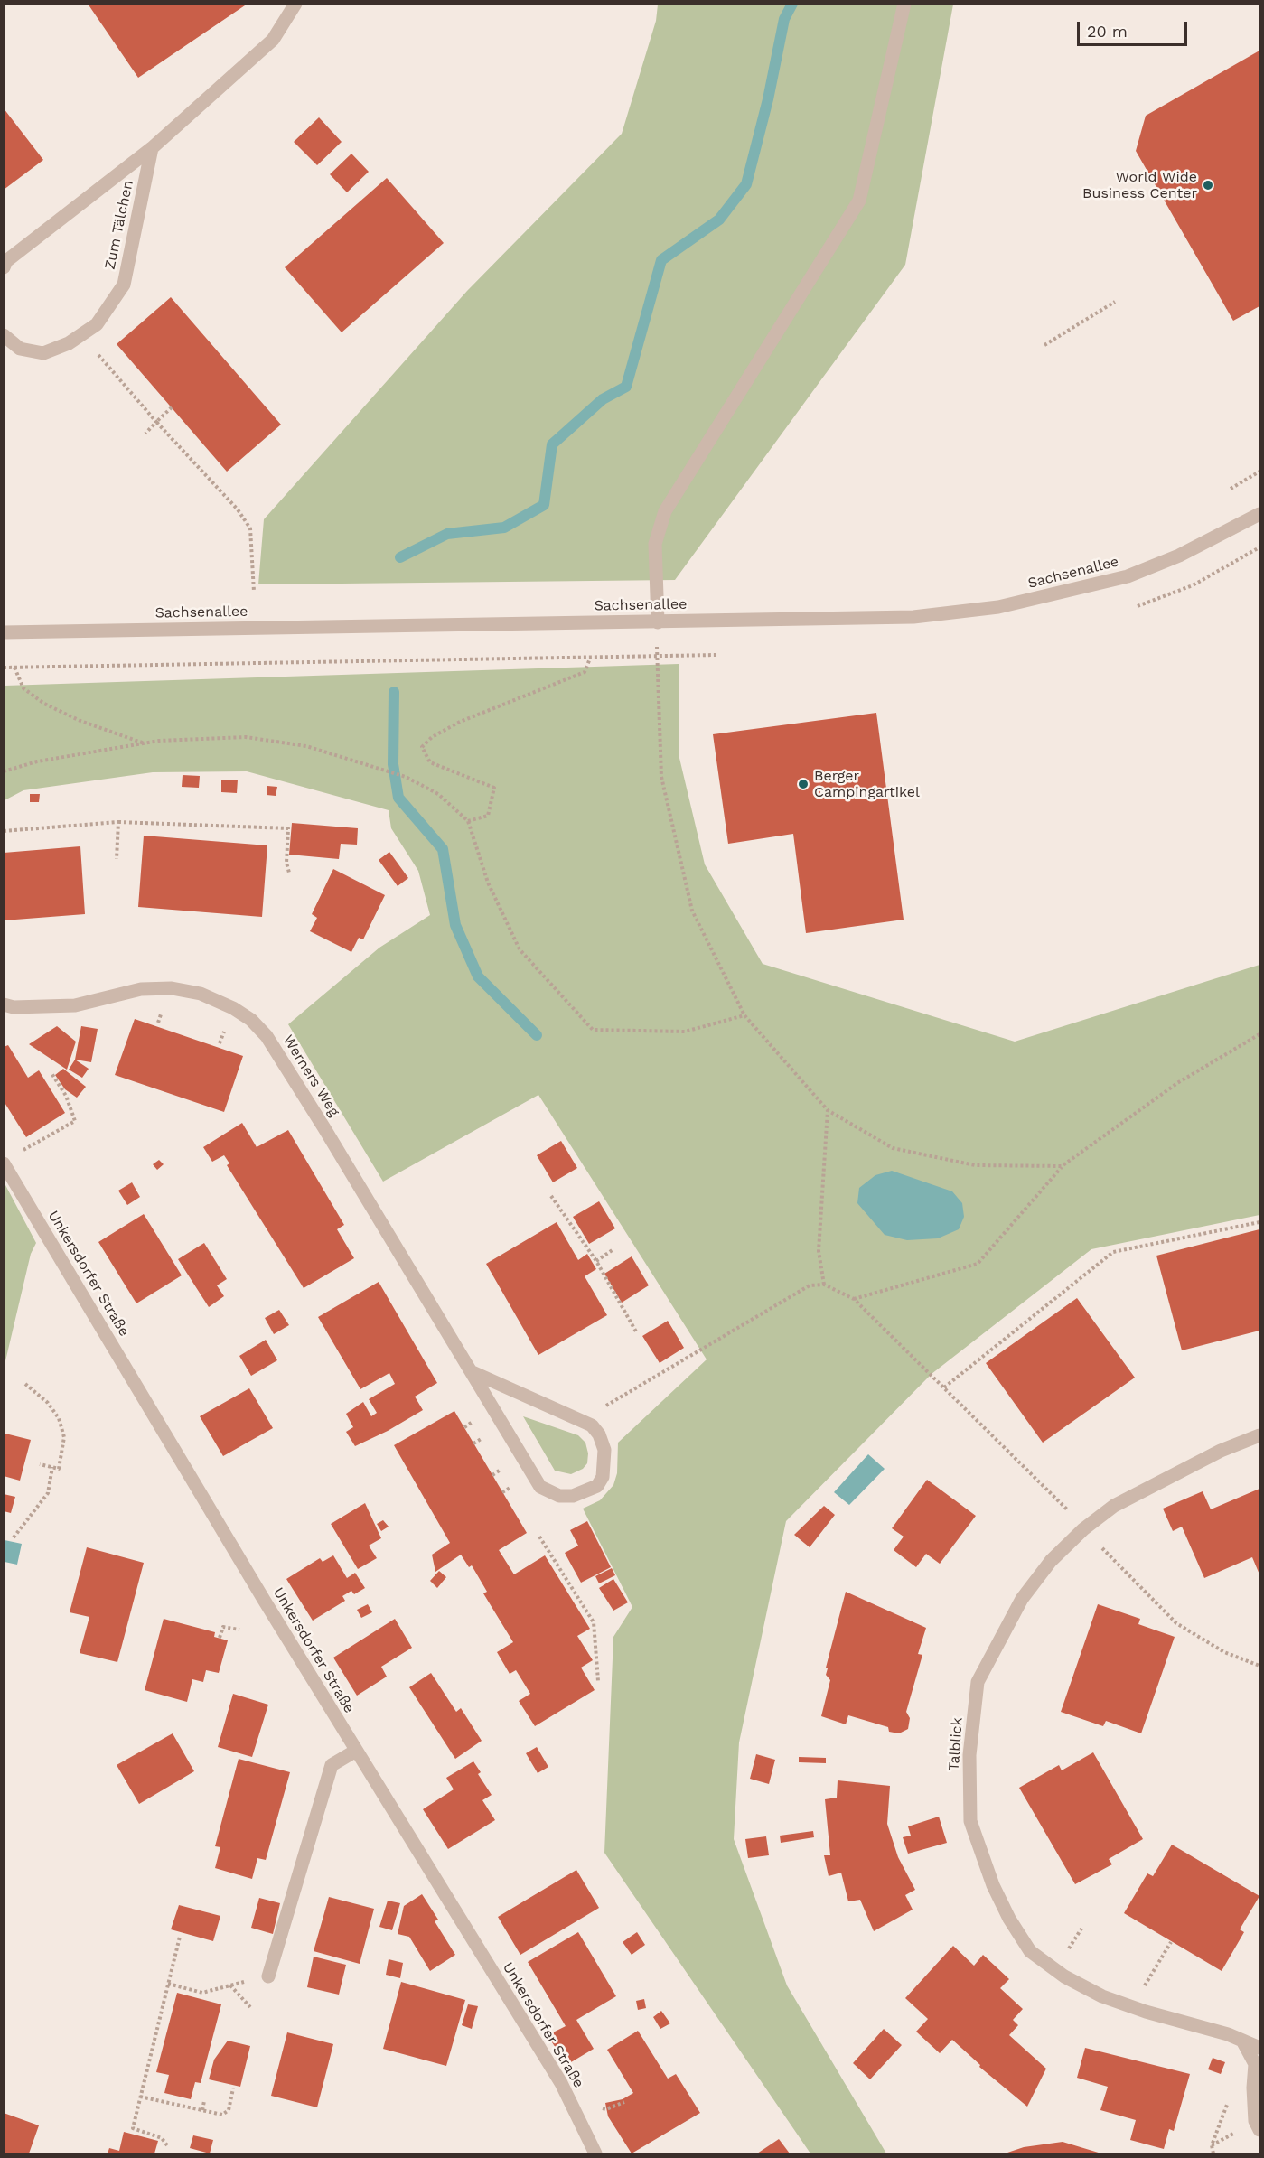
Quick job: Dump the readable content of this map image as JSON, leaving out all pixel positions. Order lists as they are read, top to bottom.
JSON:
{
  "streets": {
    "street": [
      "Zum Tälchen",
      "Sachsenallee",
      "Werners Weg",
      "Unkersdorfer Straße",
      "Talblick"
    ]
  },
  "places": ["World Wide Business Center", "Berger Campingartikel"],
  "scale_bar": "20 m"
}
